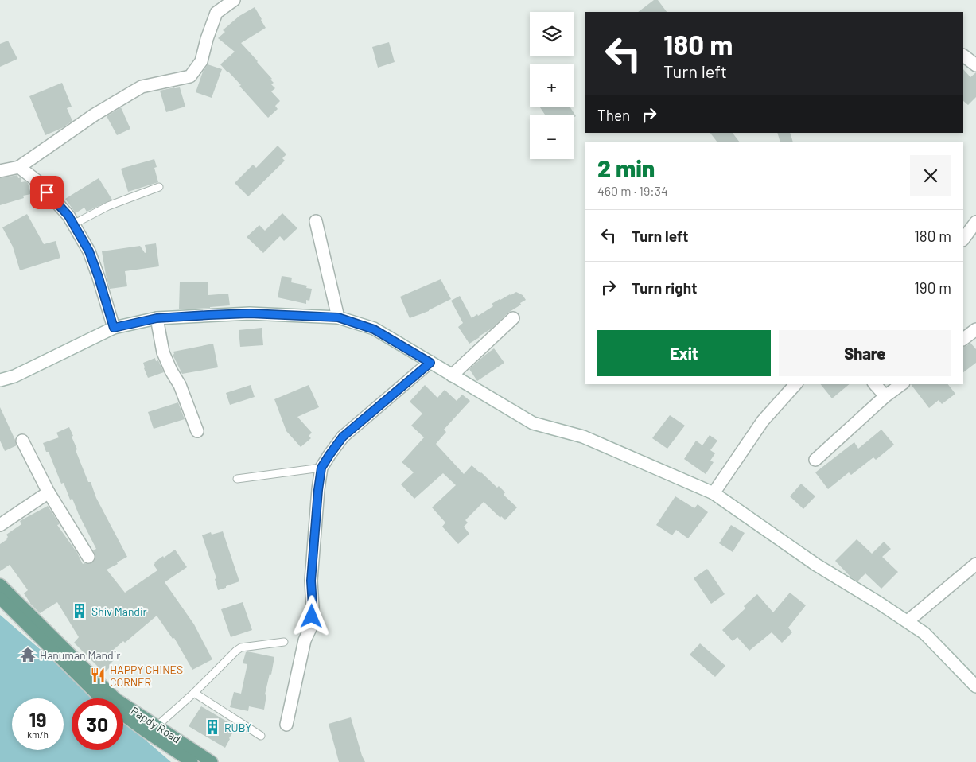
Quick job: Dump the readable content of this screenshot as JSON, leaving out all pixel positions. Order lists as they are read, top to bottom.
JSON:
{
  "streets": {
    "main road": ["Papdy Road"]
  },
  "places": {
    "building": ["Shiv Mandir", "RUBY"],
    "temple": ["Hanuman Mandir"],
    "restaurant": ["HAPPY CHINES CORNER"]
  },
  "page": {
    "map_buttons": ["+", "−"],
    "turn": ["180 m", "Turn left"],
    "then": "Then",
    "heading": ["2 min", "460 m · 19:34"],
    "list": [
      {
        "name": "Turn left",
        "value": "180 m"
      },
      {
        "name": "Turn right",
        "value": "190 m"
      }
    ],
    "buttons": ["Exit", "Share"],
    "speed": "19 km/h",
    "limit": "30"
  }
}
